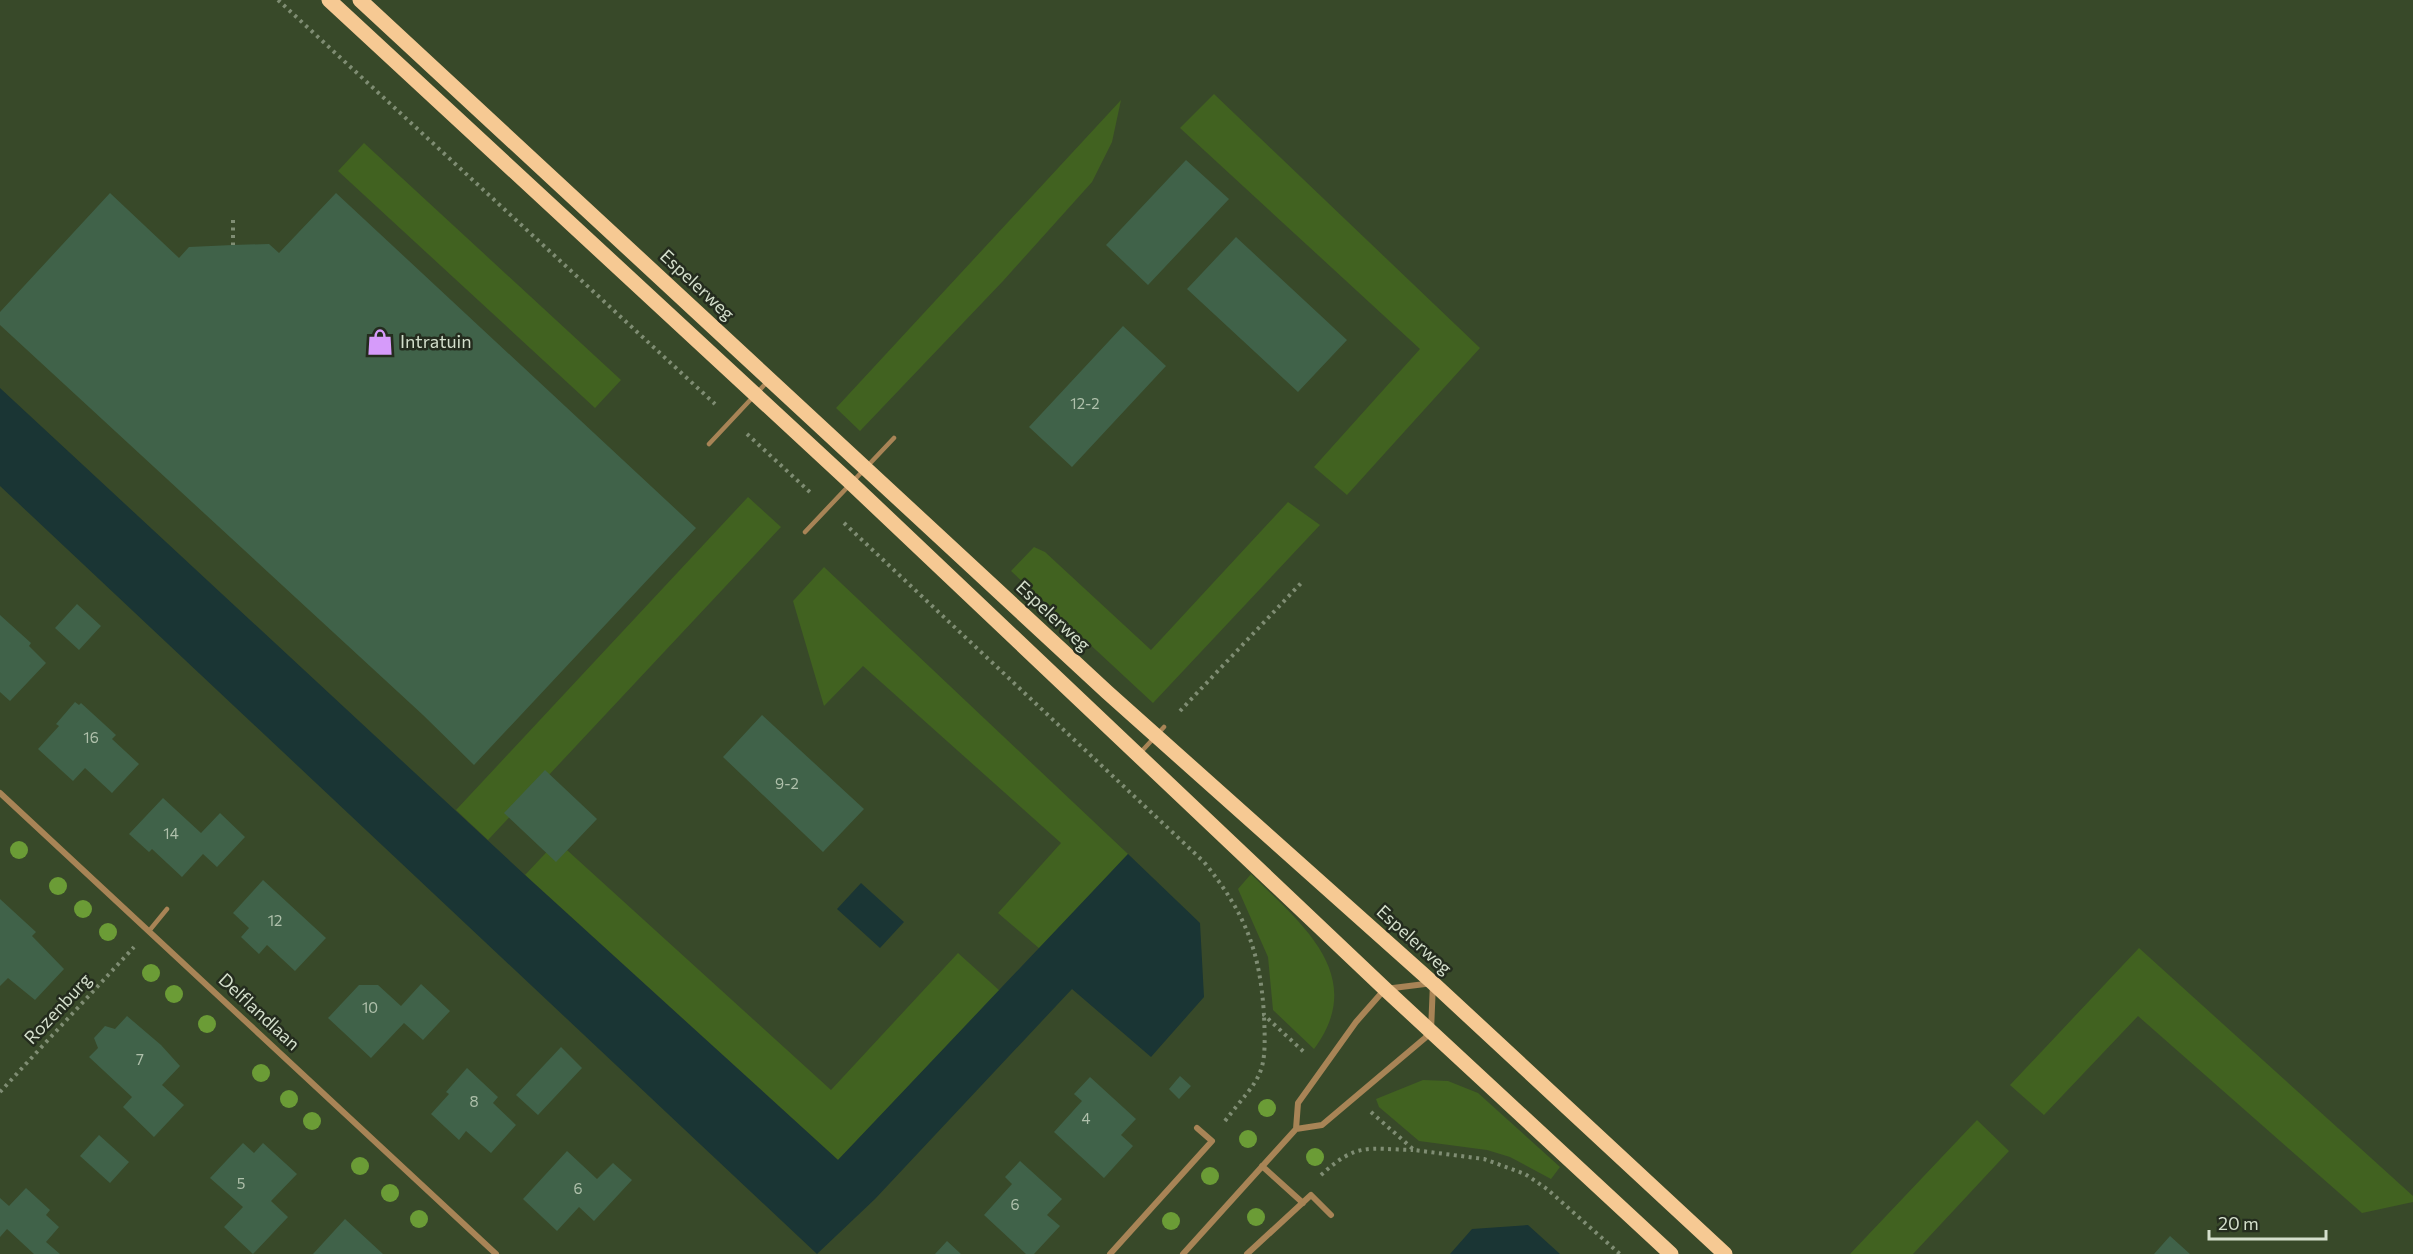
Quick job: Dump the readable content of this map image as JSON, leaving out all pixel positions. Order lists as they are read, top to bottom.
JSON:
{
  "streets": {
    "main road": ["Espelerweg"],
    "street": ["Delflandlaan"],
    "path": ["Rozenburg"]
  },
  "places": {
    "shop": ["Intratuin"]
  },
  "house_numbers": [
    "12-2",
    "16",
    "9-2",
    "14",
    "12",
    "10",
    "7",
    "8",
    "4",
    "5",
    "6",
    "6"
  ],
  "scale_bar": "20 m"
}
